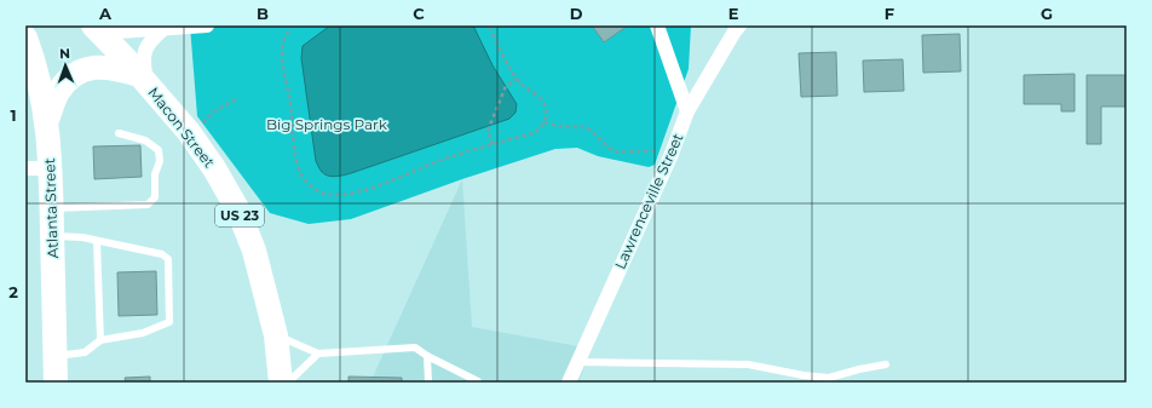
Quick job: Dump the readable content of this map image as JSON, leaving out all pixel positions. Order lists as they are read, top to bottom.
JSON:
{
  "streets": {
    "main road": ["Macon Street", "Atlanta Street", "US 23"],
    "street": ["Lawrenceville Street"]
  },
  "parks": ["Big Springs Park"],
  "north": "top",
  "grid": {
    "columns": [
      "A",
      "B",
      "C",
      "D",
      "E",
      "F",
      "G"
    ],
    "rows": ["1", "2"]
  }
}
